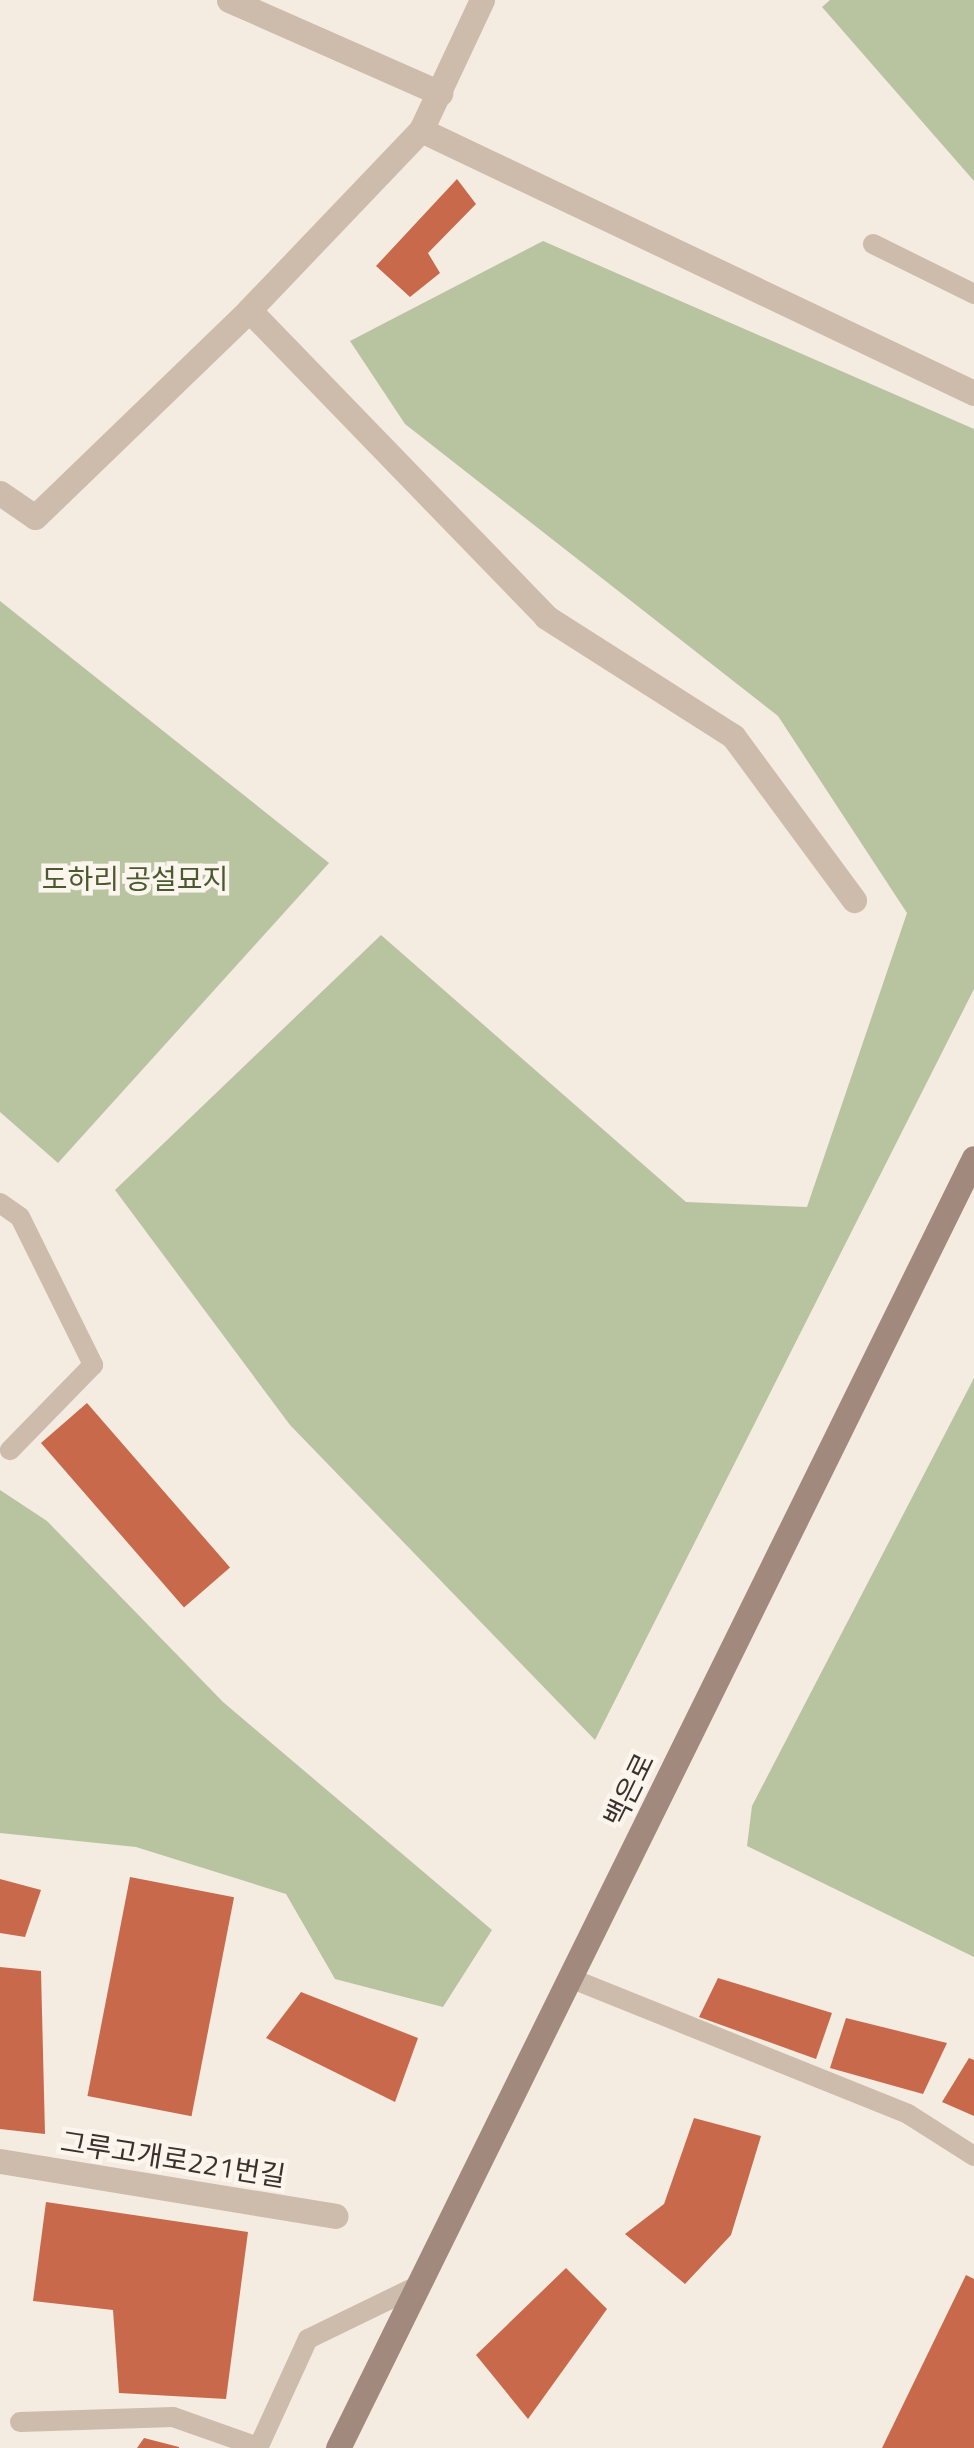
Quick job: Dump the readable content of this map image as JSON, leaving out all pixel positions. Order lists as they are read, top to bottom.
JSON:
{
  "streets": {
    "main road": ["백은로"],
    "street": ["그루고개로221번길"]
  },
  "parks": ["도하리 공설묘지"]
}
